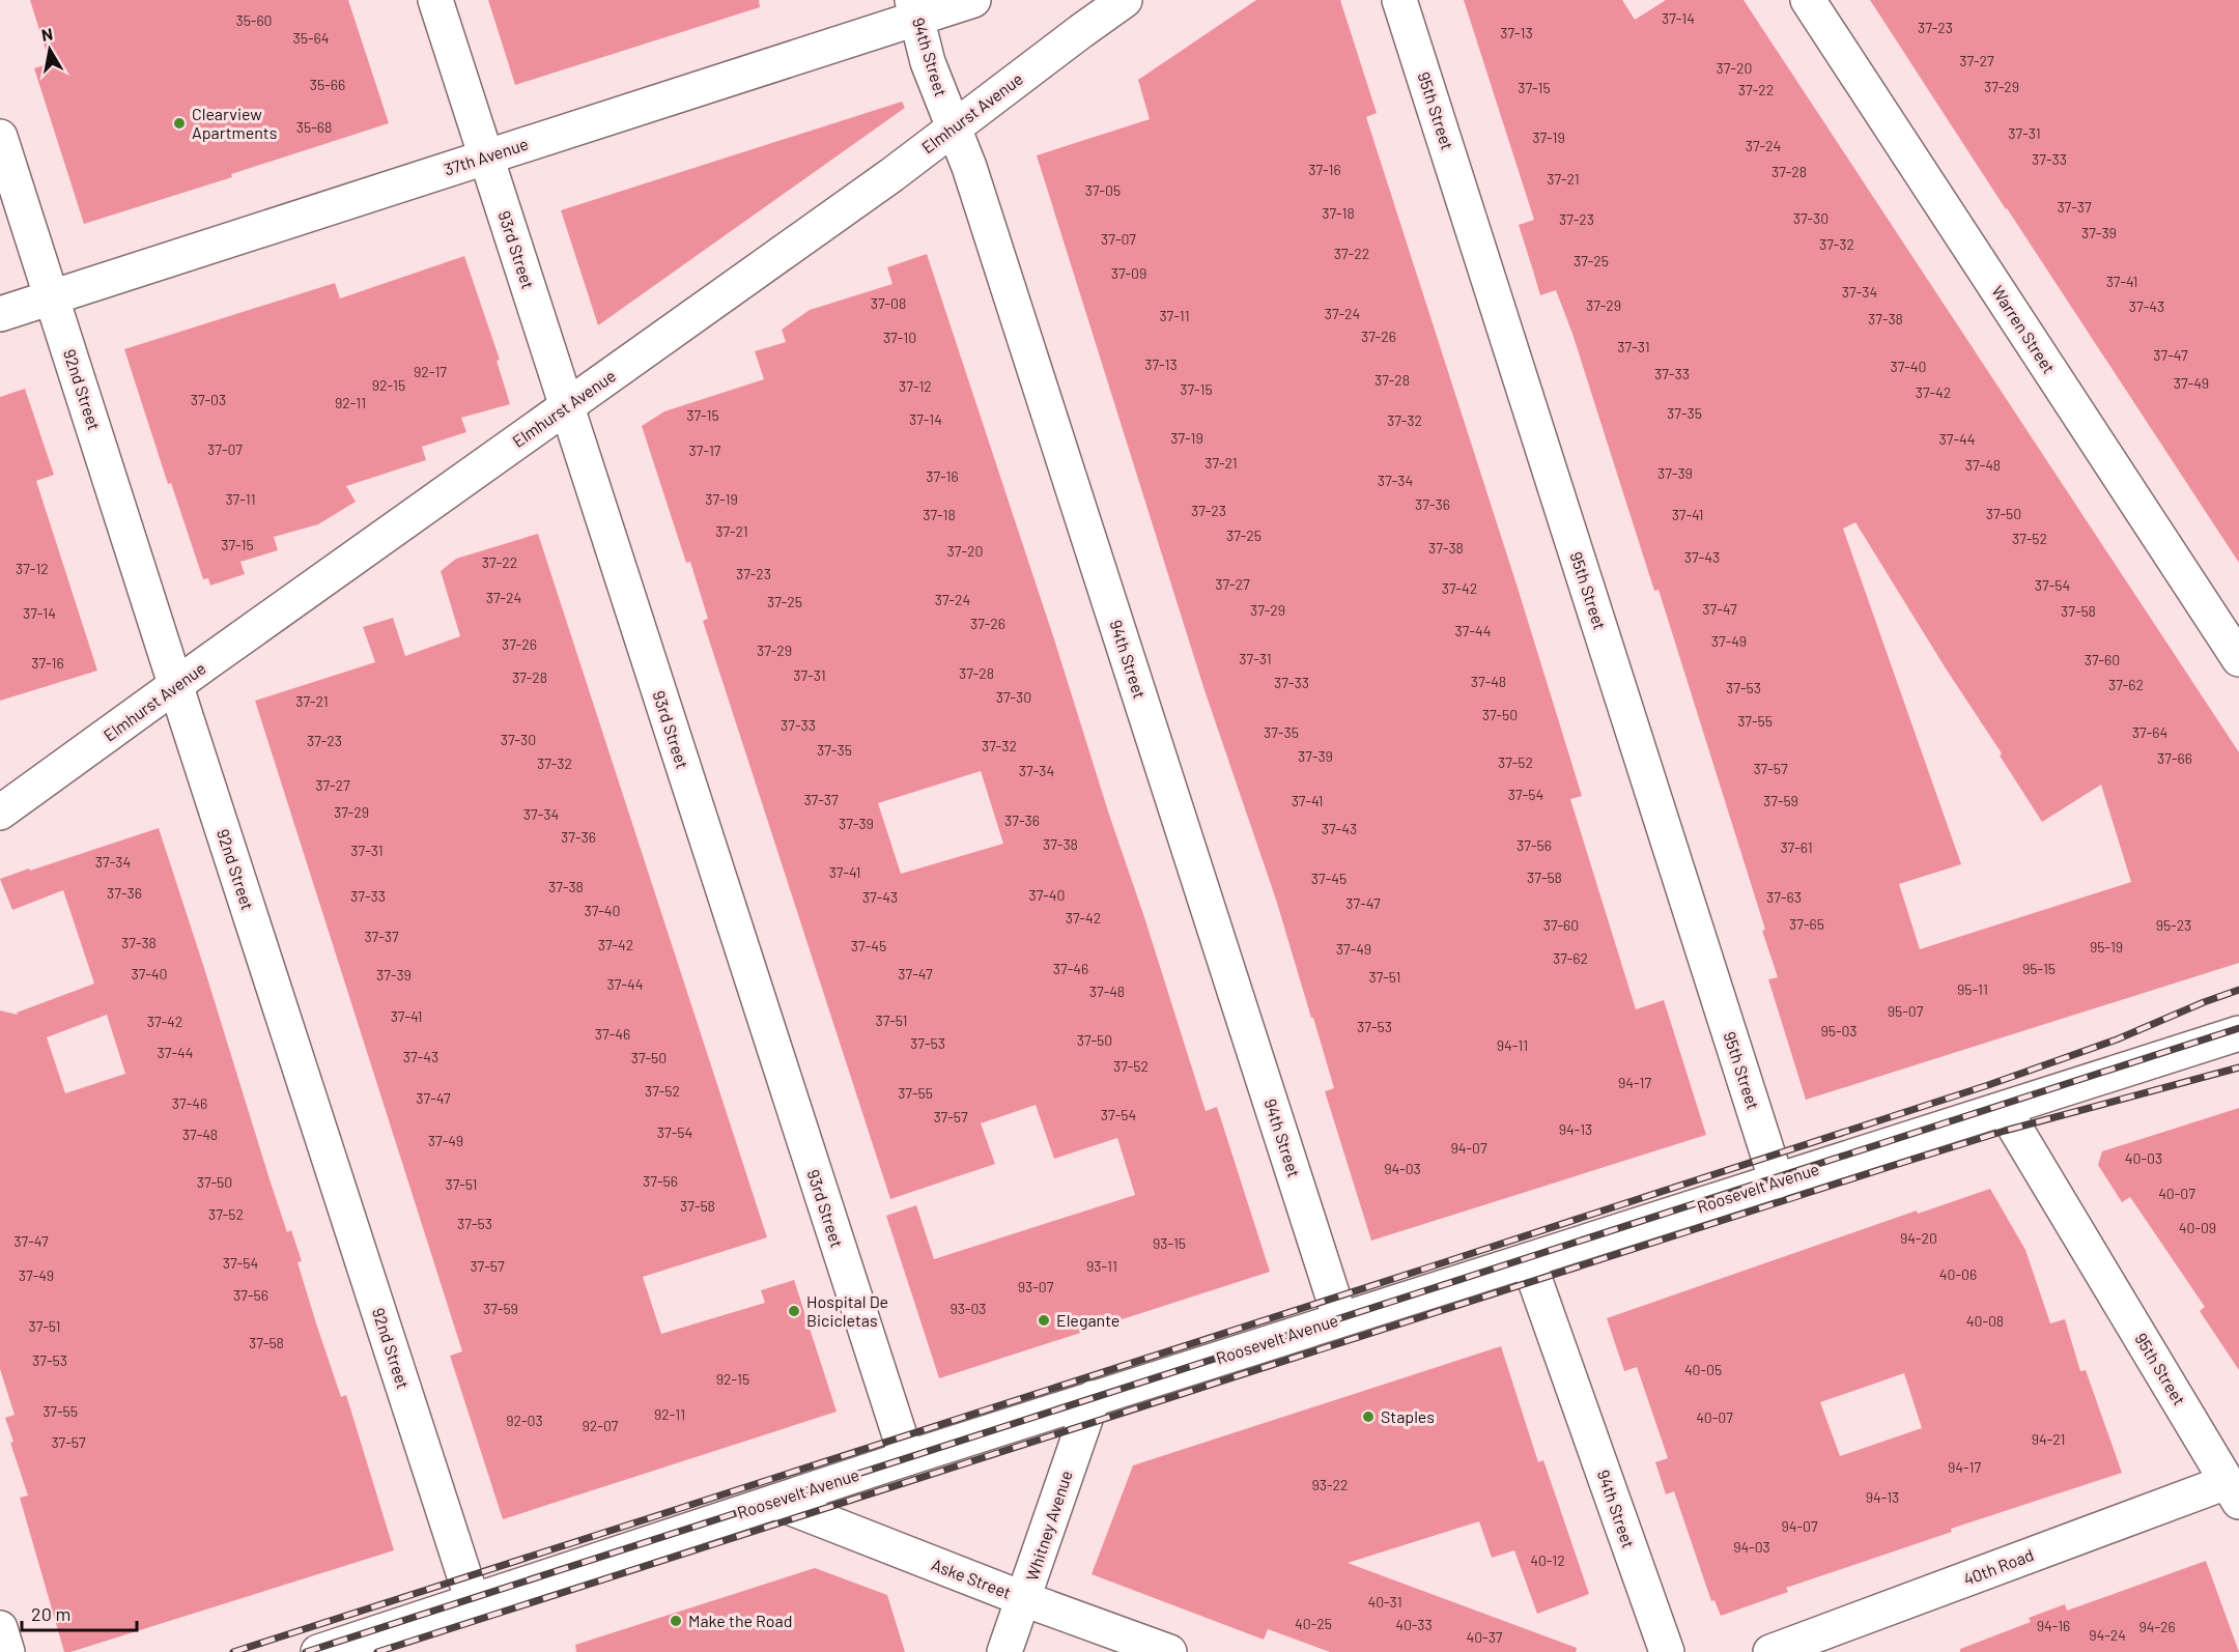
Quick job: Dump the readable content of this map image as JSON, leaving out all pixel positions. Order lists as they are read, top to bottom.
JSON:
{
  "streets": {
    "street": [
      "94th Street",
      "95th Street",
      "Elmhurst Avenue",
      "37th Avenue",
      "93rd Street",
      "Warren Street",
      "92nd Street",
      "Roosevelt Avenue",
      "Whitney Avenue",
      "40th Road",
      "Aske Street"
    ]
  },
  "crossings": [
    ["94th Street", "Elmhurst Avenue"],
    ["94th Street", "37th Avenue"],
    ["94th Street", "Roosevelt Avenue"],
    ["95th Street", "Roosevelt Avenue"],
    ["95th Street", "40th Road"],
    ["Elmhurst Avenue", "93rd Street"],
    ["Elmhurst Avenue", "92nd Street"],
    ["37th Avenue", "93rd Street"],
    ["37th Avenue", "92nd Street"],
    ["93rd Street", "Roosevelt Avenue"],
    ["92nd Street", "Roosevelt Avenue"],
    ["Roosevelt Avenue", "Whitney Avenue"],
    ["Roosevelt Avenue", "Aske Street"],
    ["Whitney Avenue", "Aske Street"]
  ],
  "places": [
    "Clearview Apartments",
    "Hospital De Bicicletas",
    "Elegante",
    "Staples",
    "Make the Road"
  ],
  "house_numbers": [
    "37-14",
    "35-60",
    "37-23",
    "37-13",
    "35-64",
    "37-27",
    "37-20",
    "35-66",
    "37-29",
    "37-15",
    "37-22",
    "35-68",
    "37-31",
    "37-19",
    "37-24",
    "37-33",
    "37-16",
    "37-28",
    "37-21",
    "37-05",
    "37-37",
    "37-18",
    "37-30",
    "37-23",
    "37-39",
    "37-07",
    "37-32",
    "37-22",
    "37-25",
    "37-09",
    "37-41",
    "37-34",
    "37-08",
    "37-29",
    "37-43",
    "37-24",
    "37-11",
    "37-38",
    "37-26",
    "37-10",
    "37-31",
    "37-47",
    "37-13",
    "37-40",
    "92-17",
    "37-33",
    "37-28",
    "37-49",
    "92-15",
    "37-12",
    "37-15",
    "37-42",
    "37-03",
    "92-11",
    "37-35",
    "37-15",
    "37-14",
    "37-32",
    "37-19",
    "37-44",
    "37-07",
    "37-17",
    "37-21",
    "37-48",
    "37-39",
    "37-16",
    "37-34",
    "37-11",
    "37-19",
    "37-36",
    "37-23",
    "37-50",
    "37-18",
    "37-41",
    "37-21",
    "37-25",
    "37-52",
    "37-15",
    "37-38",
    "37-20",
    "37-43",
    "37-22",
    "37-12",
    "37-23",
    "37-27",
    "37-54",
    "37-42",
    "37-24",
    "37-24",
    "37-25",
    "37-47",
    "37-29",
    "37-58",
    "37-14",
    "37-26",
    "37-44",
    "37-49",
    "37-26",
    "37-29",
    "37-31",
    "37-60",
    "37-16",
    "37-28",
    "37-31",
    "37-28",
    "37-48",
    "37-33",
    "37-62",
    "37-53",
    "37-30",
    "37-21",
    "37-50",
    "37-55",
    "37-33",
    "37-35",
    "37-64",
    "37-30",
    "37-23",
    "37-32",
    "37-35",
    "37-39",
    "37-66",
    "37-52",
    "37-32",
    "37-57",
    "37-34",
    "37-27",
    "37-54",
    "37-37",
    "37-41",
    "37-59",
    "37-29",
    "37-34",
    "37-36",
    "37-39",
    "37-43",
    "37-36",
    "37-38",
    "37-56",
    "37-61",
    "37-31",
    "37-34",
    "37-41",
    "37-58",
    "37-45",
    "37-38",
    "37-36",
    "37-40",
    "37-33",
    "37-43",
    "37-63",
    "37-47",
    "37-40",
    "37-42",
    "37-65",
    "37-60",
    "95-23",
    "37-37",
    "37-38",
    "37-42",
    "37-45",
    "95-19",
    "37-49",
    "37-62",
    "37-46",
    "95-15",
    "37-40",
    "37-47",
    "37-39",
    "37-51",
    "37-44",
    "95-11",
    "37-48",
    "95-07",
    "37-41",
    "37-51",
    "37-42",
    "37-53",
    "95-03",
    "37-46",
    "37-50",
    "37-53",
    "94-11",
    "37-44",
    "37-43",
    "37-50",
    "37-52",
    "94-17",
    "37-52",
    "37-55",
    "37-47",
    "37-46",
    "37-54",
    "37-57",
    "94-13",
    "37-54",
    "37-48",
    "37-49",
    "94-07",
    "40-03",
    "94-03",
    "37-56",
    "37-50",
    "37-51",
    "40-07",
    "37-58",
    "37-52",
    "37-53",
    "40-09",
    "94-20",
    "37-47",
    "93-15",
    "37-54",
    "37-57",
    "93-11",
    "40-06",
    "37-49",
    "93-07",
    "37-56",
    "37-59",
    "93-03",
    "40-08",
    "37-51",
    "37-58",
    "37-53",
    "40-05",
    "92-15",
    "37-55",
    "92-11",
    "40-07",
    "92-03",
    "92-07",
    "94-21",
    "37-57",
    "94-17",
    "93-22",
    "94-13",
    "94-07",
    "94-03",
    "40-12",
    "40-31",
    "40-25",
    "40-33",
    "94-16",
    "94-26",
    "94-24",
    "40-37"
  ],
  "scale_bar": "20 m",
  "north": "top"
}
